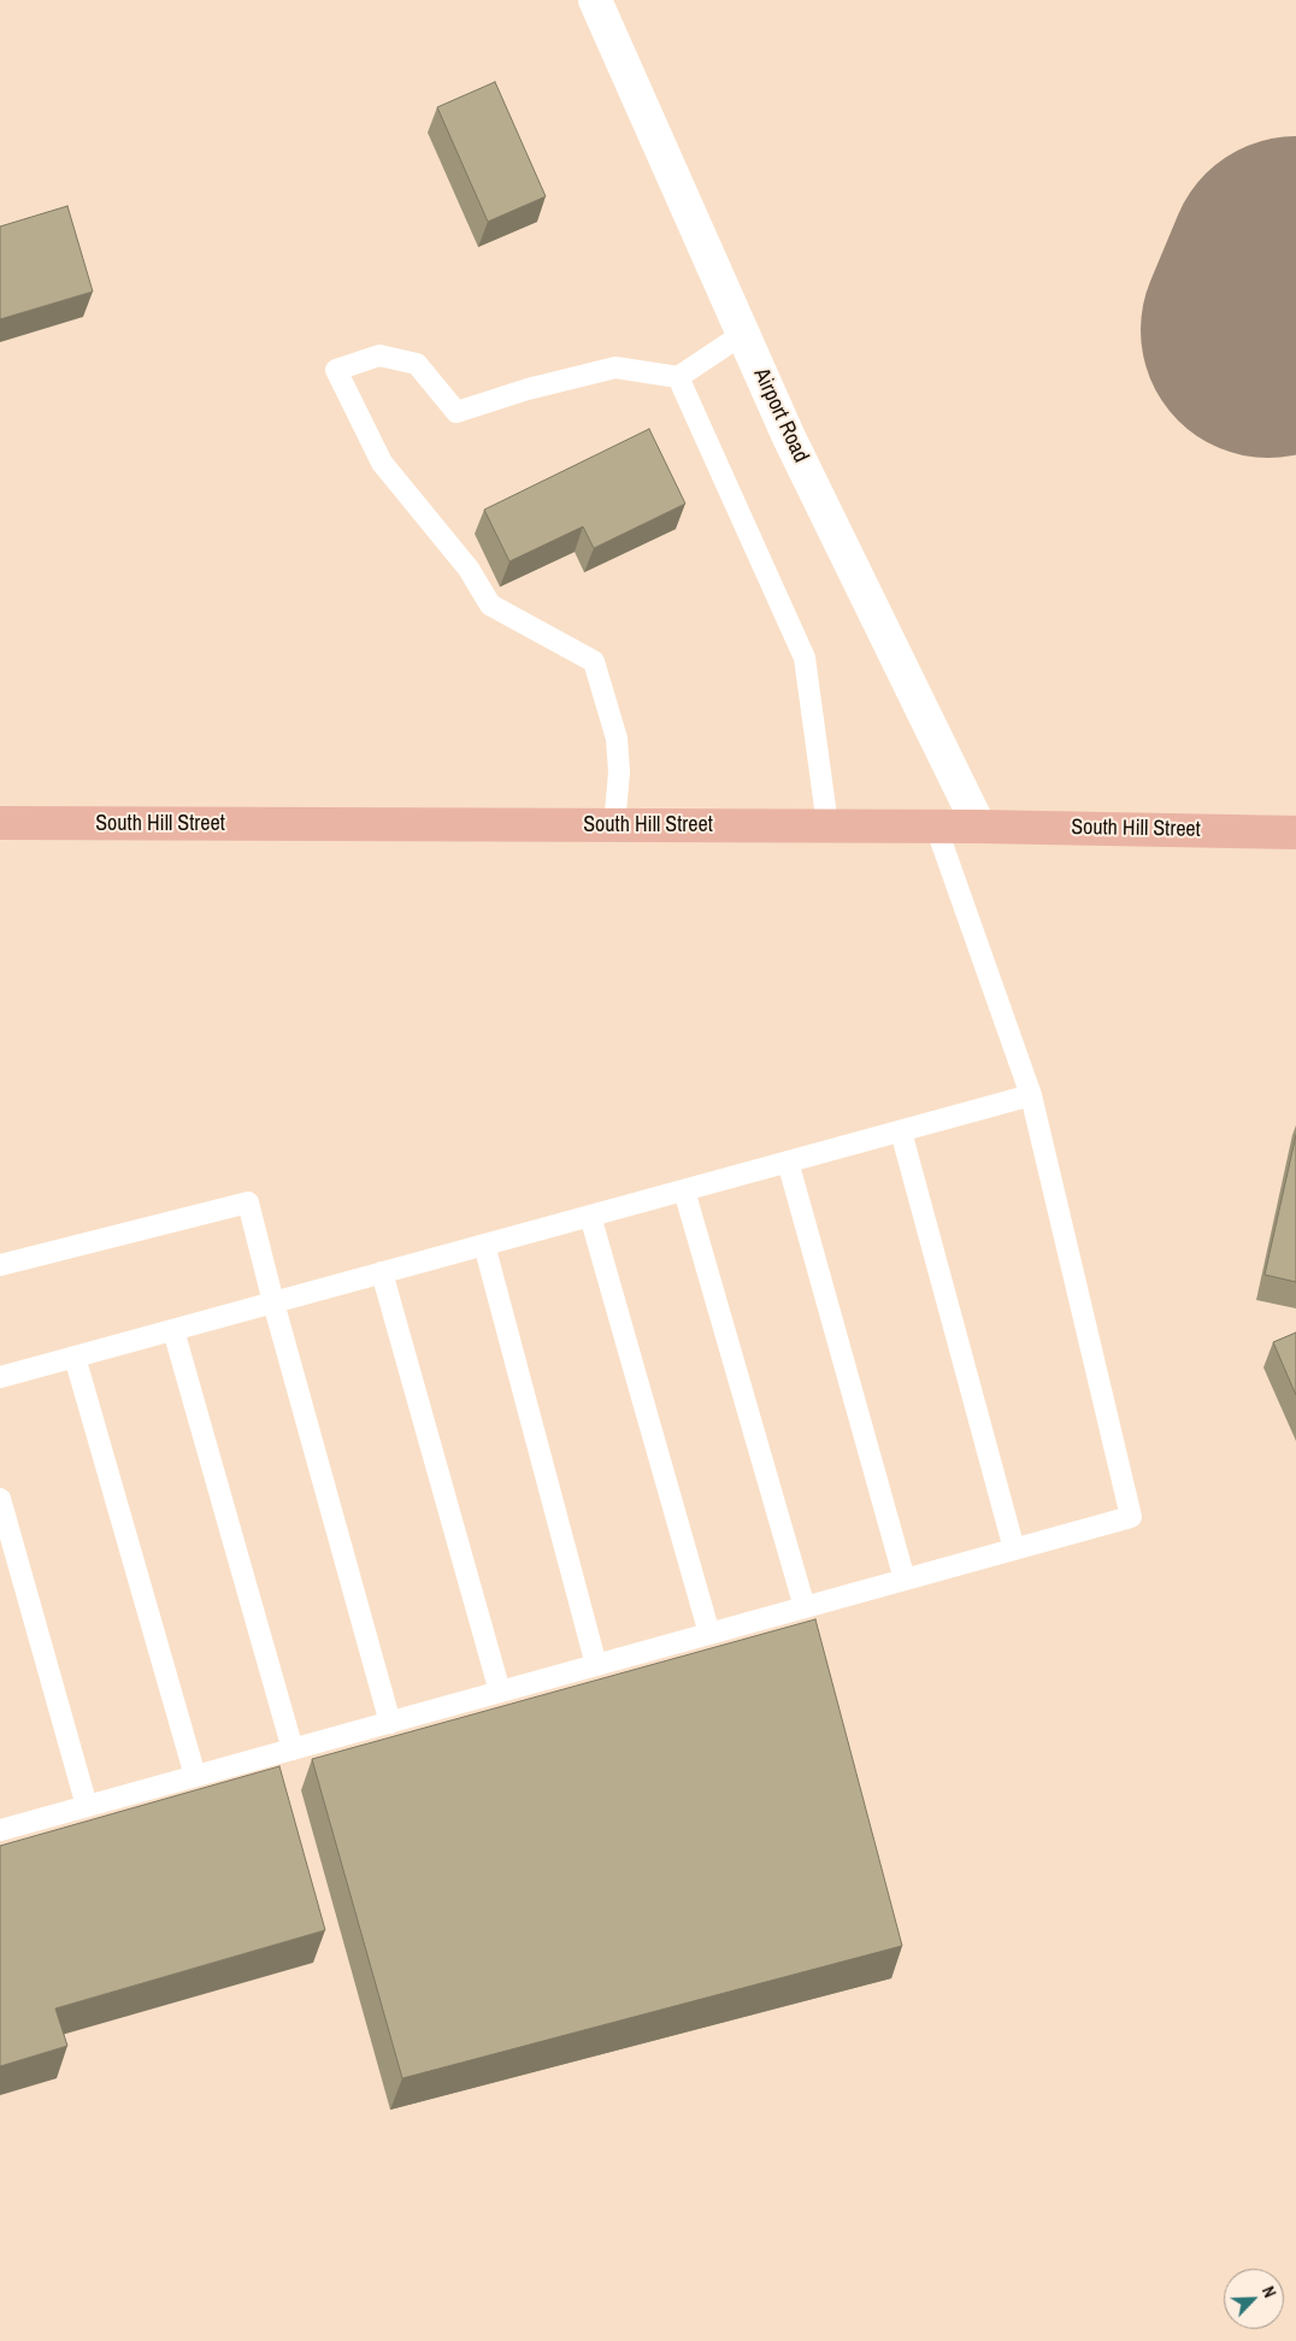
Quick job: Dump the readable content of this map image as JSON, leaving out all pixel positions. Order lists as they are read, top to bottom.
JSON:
{
  "streets": {
    "main road": ["South Hill Street"],
    "street": ["Airport Road"]
  },
  "crossings": [
    ["Airport Road", "South Hill Street"]
  ],
  "north": "top right"
}
